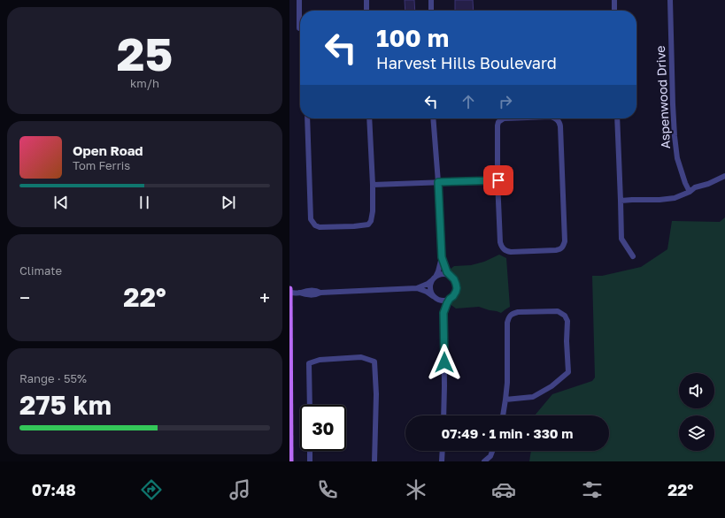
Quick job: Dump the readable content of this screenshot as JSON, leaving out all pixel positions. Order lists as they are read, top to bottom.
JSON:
{
  "streets": {
    "street": ["Aspenwood Drive"]
  },
  "page": {
    "tile": [
      ["25", "km/h"],
      "Climate",
      ["Range · 55%", "275 km"]
    ],
    "turn": ["100 m", "Harvest Hills Boulevard"],
    "song": ["Open Road", "Tom Ferris"],
    "heat": ["−", "22°", "+"],
    "limit": "30",
    "trip": "07:49 · 1 min · 330 m",
    "tabs": ["07:48", "22°"]
  }
}
